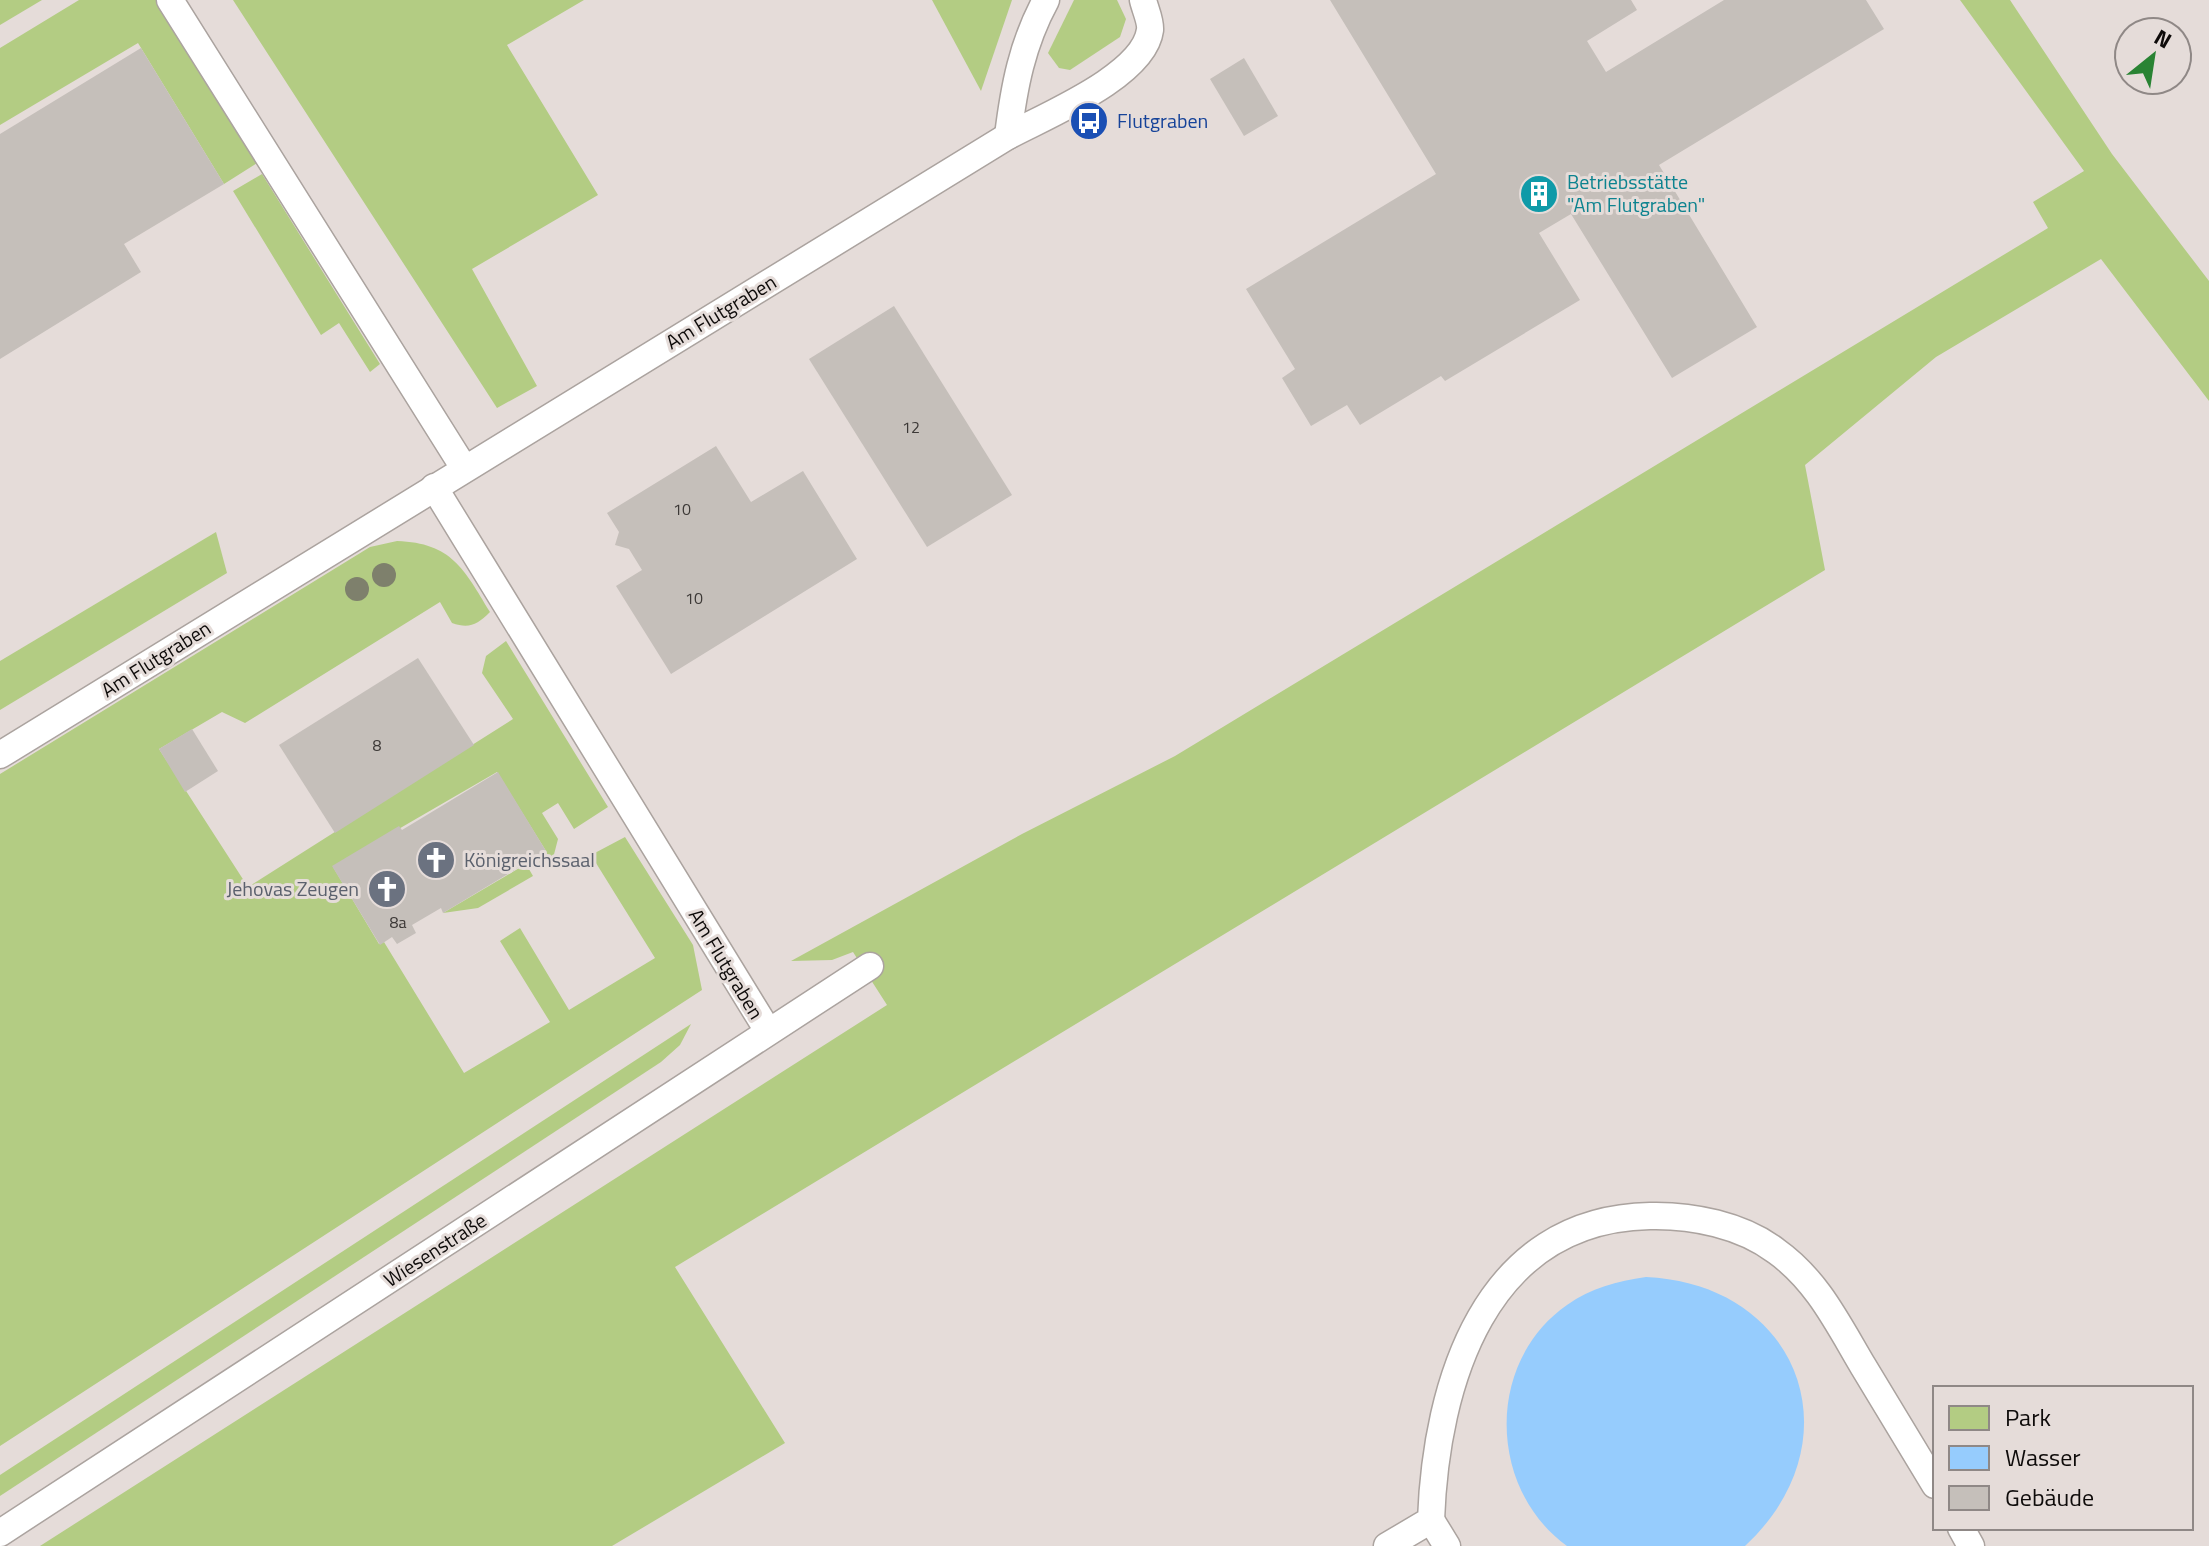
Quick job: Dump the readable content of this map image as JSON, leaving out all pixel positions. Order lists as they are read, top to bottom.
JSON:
{
  "streets": {
    "lane": ["Am Flutgraben", "Wiesenstraße"]
  },
  "crossings": [
    ["Am Flutgraben", "Wiesenstraße"]
  ],
  "places": {
    "bus stop": ["Flutgraben"],
    "building": ["Betriebsstätte \"Am Flutgraben\""],
    "church": ["Königreichssaal", "Jehovas Zeugen"]
  },
  "house_numbers": [
    "12",
    "10",
    "10",
    "8",
    "8a"
  ],
  "legend": ["Park", "Wasser", "Gebäude"],
  "north": "top right"
}
